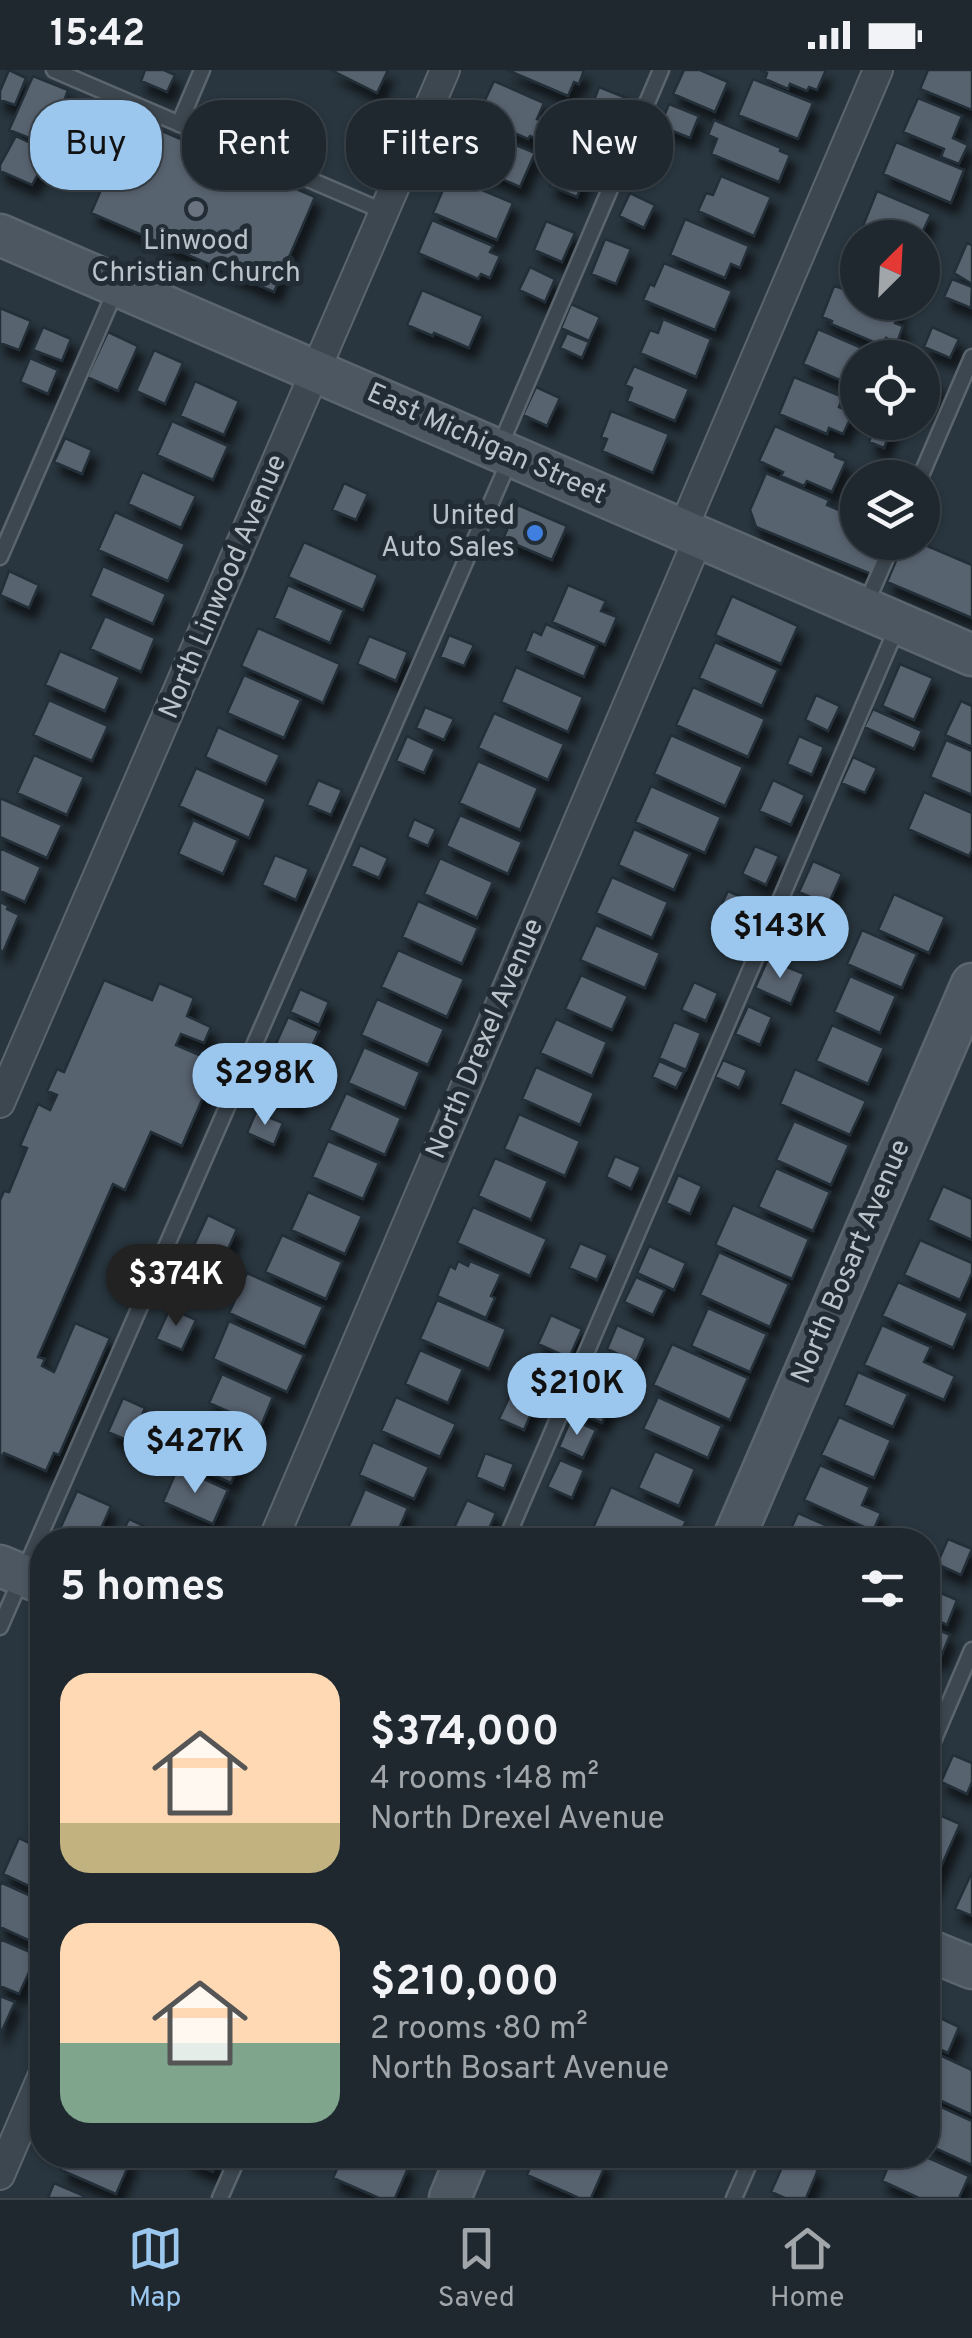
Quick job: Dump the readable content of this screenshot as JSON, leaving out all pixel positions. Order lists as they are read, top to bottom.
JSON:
{
  "streets": {
    "main road": ["East Michigan Street", "North Bosart Avenue"],
    "street": ["North Linwood Avenue", "North Drexel Avenue"]
  },
  "crossings": [
    ["East Michigan Street", "North Linwood Avenue"],
    ["East Michigan Street", "North Drexel Avenue"]
  ],
  "places": ["Linwood Christian Church", "United Auto Sales"],
  "north": "top right",
  "page": {
    "status": "15:42",
    "chip": [
      "Buy",
      "Rent",
      "Filters",
      "New"
    ],
    "price": [
      "$143K",
      "$298K",
      "$374K",
      "$210K",
      "$427K"
    ],
    "heading": "5 homes",
    "list": [
      {
        "name": "$374,000",
        "note": "4 rooms · 148 m² · North Drexel Avenue"
      },
      {
        "name": "$210,000",
        "note": "2 rooms · 80 m² · North Bosart Avenue"
      }
    ],
    "tabs": ["Map", "Saved", "Home"]
  }
}
